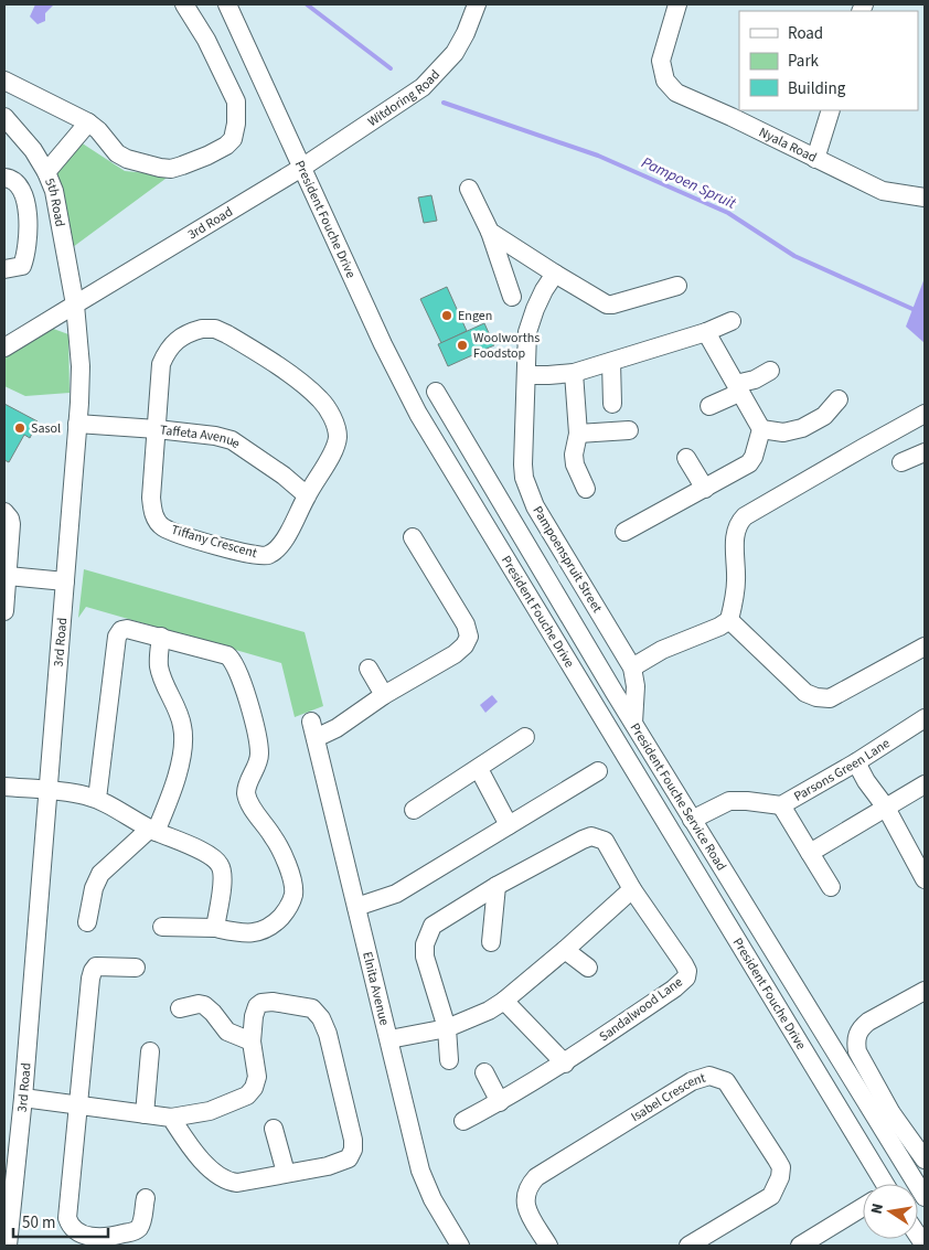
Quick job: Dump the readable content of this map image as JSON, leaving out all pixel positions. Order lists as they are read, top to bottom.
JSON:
{
  "streets": {
    "street": [
      "Witdoring Road",
      "Nyala Road",
      "5th Road",
      "President Fouche Drive",
      "3rd Road",
      "Taffeta Avenue",
      "Tiffany Crescent",
      "Pampoenspruit Street",
      "Parsons Green Lane",
      "President Fouche Service Road",
      "Elnita Avenue",
      "Sandalwood Lane",
      "Isabel Crescent"
    ]
  },
  "crossings": [
    ["Witdoring Road", "President Fouche Drive"],
    ["Witdoring Road", "3rd Road"],
    ["5th Road", "3rd Road"],
    ["President Fouche Drive", "3rd Road"],
    ["3rd Road", "Taffeta Avenue"],
    ["Taffeta Avenue", "Tiffany Crescent"],
    ["Pampoenspruit Street", "President Fouche Service Road"],
    ["Parsons Green Lane", "President Fouche Service Road"]
  ],
  "water": ["Pampoen Spruit"],
  "places": ["Engen", "Woolworths Foodstop", "Sasol"],
  "legend": ["Road", "Park", "Building"],
  "scale_bar": "50 m",
  "north": "left"
}
